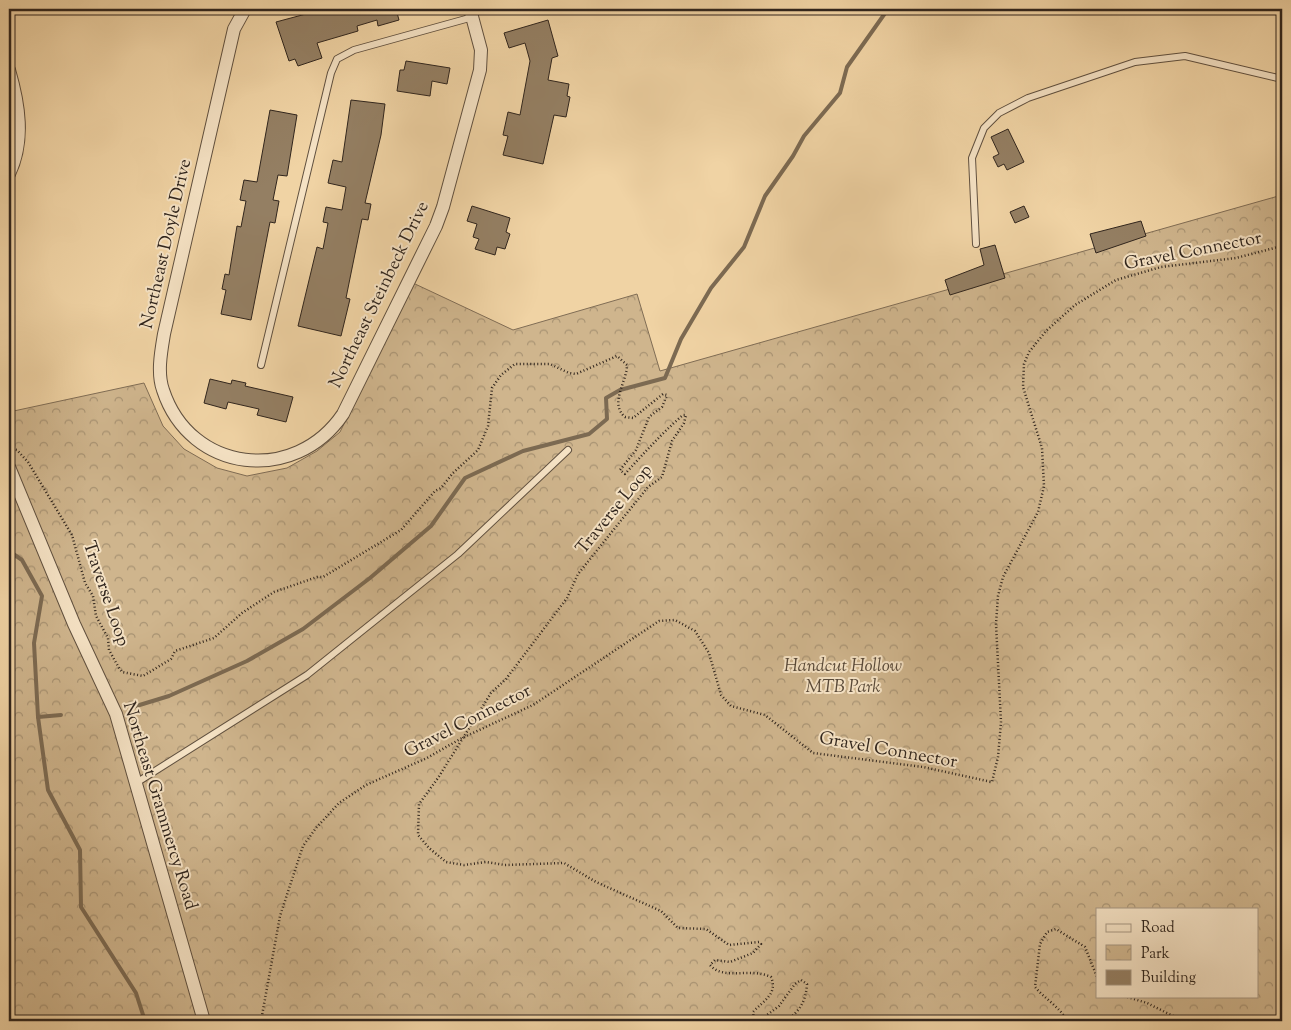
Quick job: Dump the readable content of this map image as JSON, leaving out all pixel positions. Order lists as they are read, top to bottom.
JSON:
{
  "streets": {
    "street": ["Northeast Doyle Drive", "Northeast Steinbeck Drive", "Northeast Grammercy Road"],
    "path": ["Gravel Connector", "Traverse Loop"]
  },
  "crossings": [
    ["Northeast Doyle Drive", "Northeast Steinbeck Drive"],
    ["Gravel Connector", "Traverse Loop"]
  ],
  "parks": ["Handcut Hollow MTB Park"],
  "legend": ["Road", "Park", "Building"]
}
